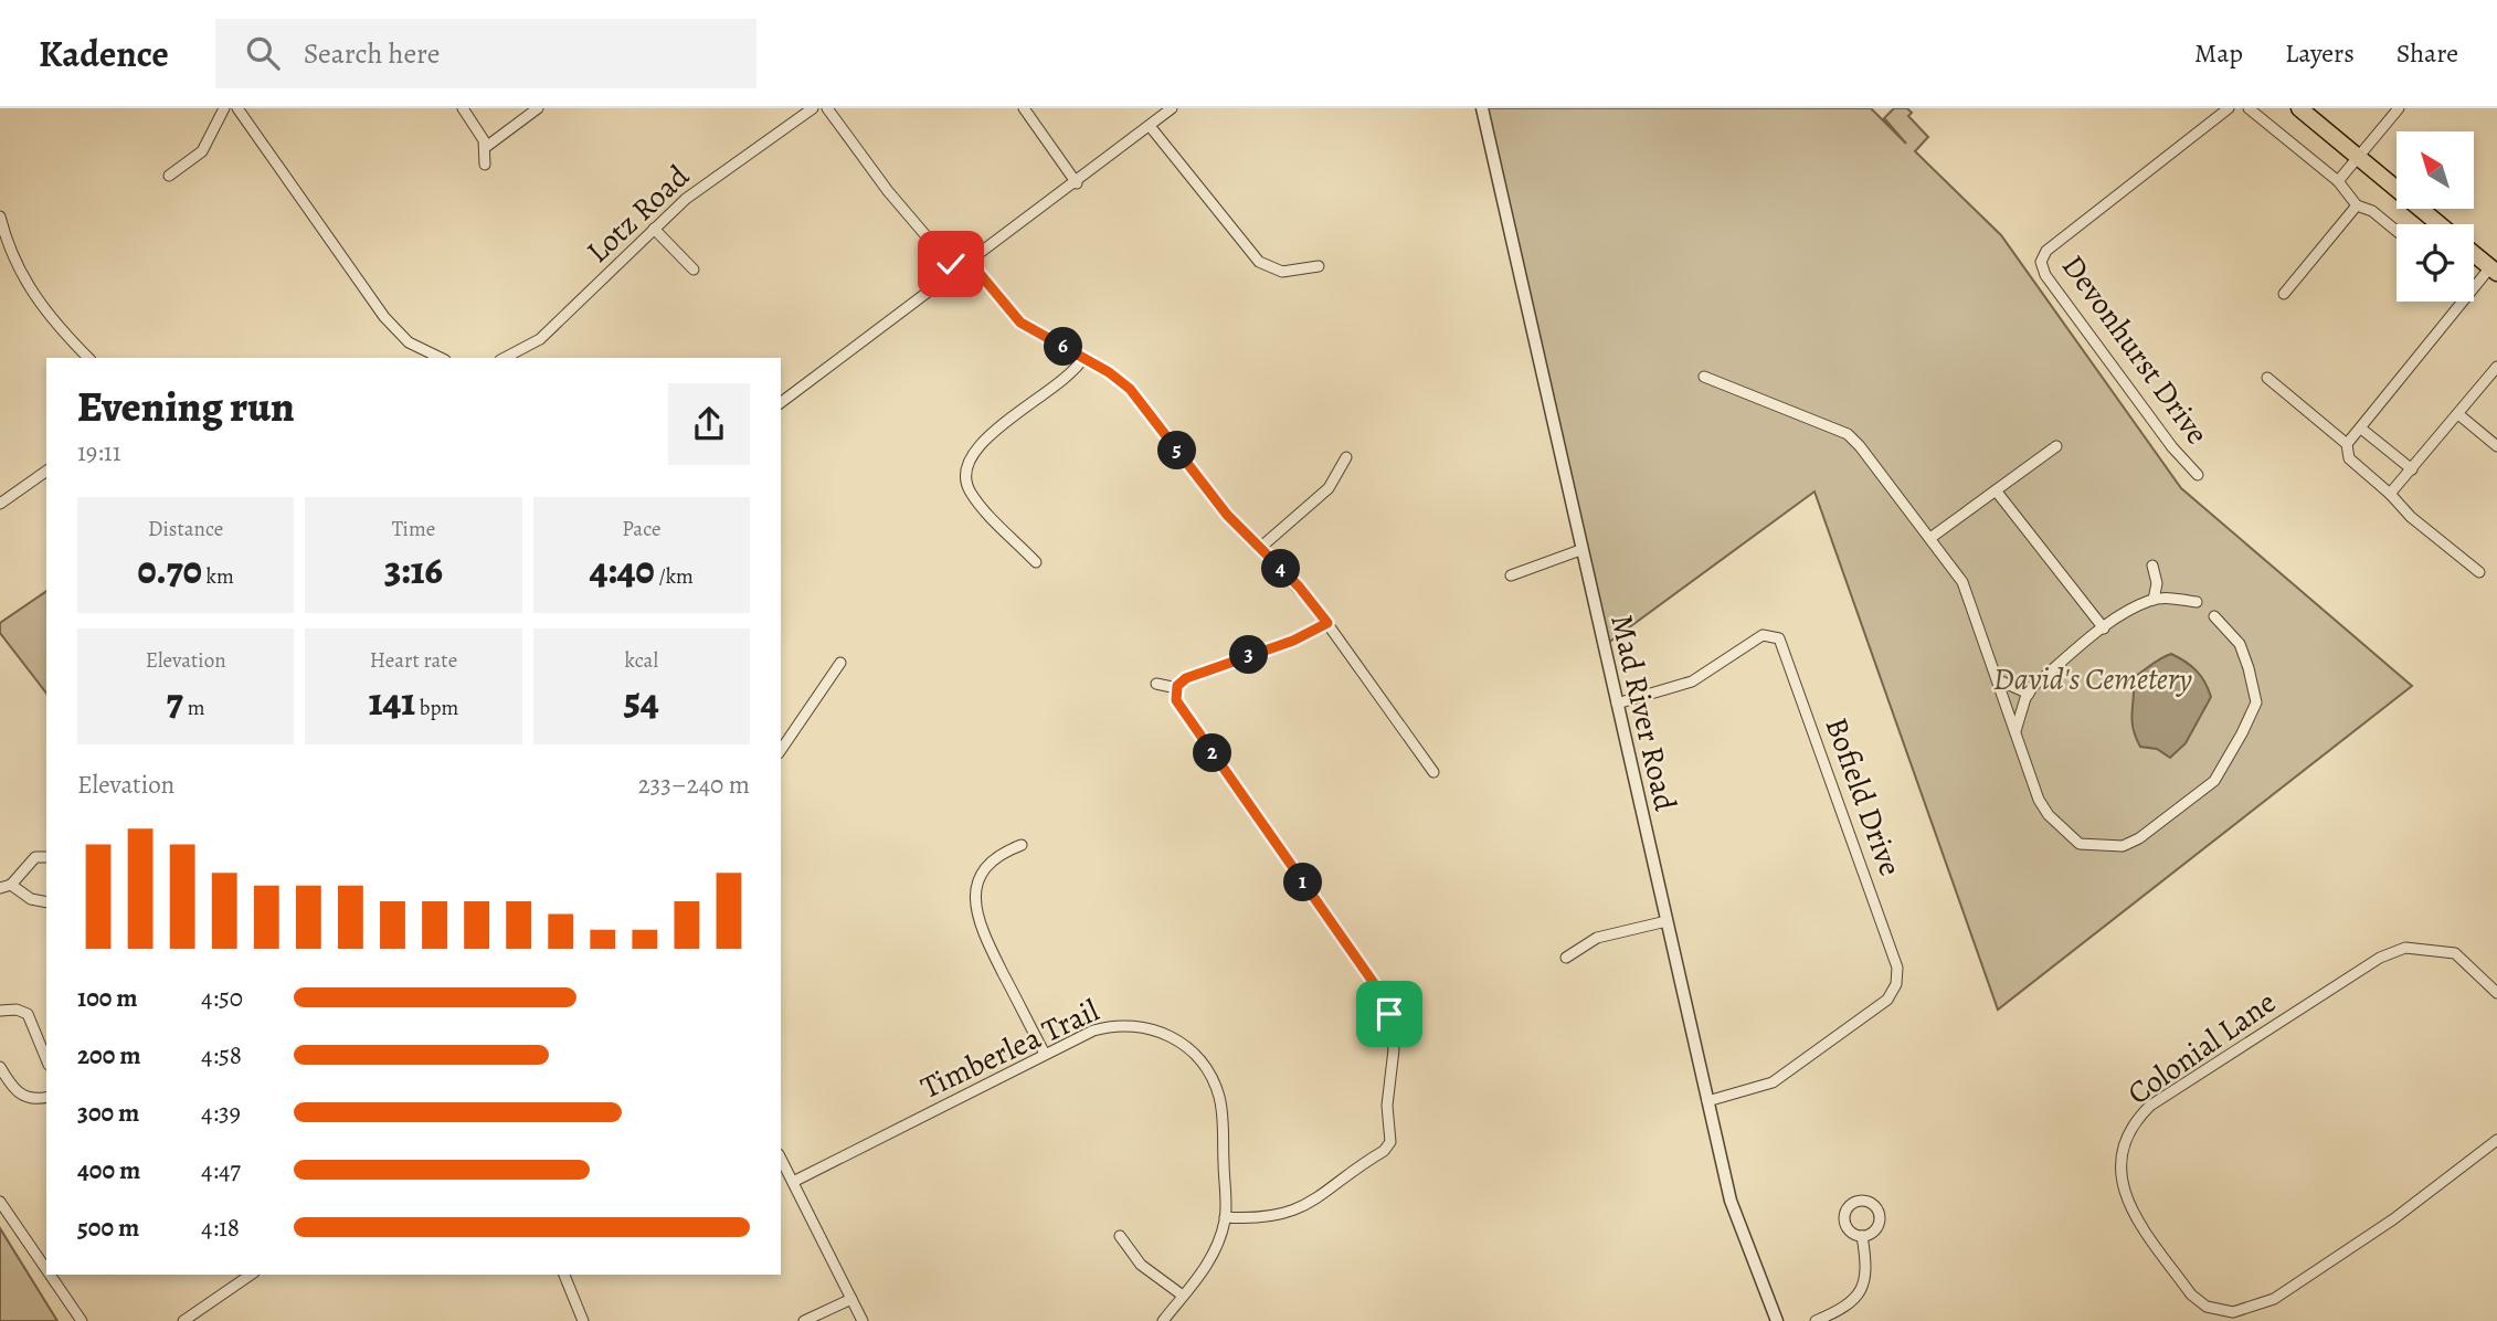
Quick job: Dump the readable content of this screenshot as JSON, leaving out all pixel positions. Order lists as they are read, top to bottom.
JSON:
{
  "streets": {
    "street": [
      "Lotz Road",
      "Devonhurst Drive",
      "Mad River Road",
      "Bofield Drive",
      "Colonial Lane",
      "Timberlea Trail"
    ]
  },
  "crossings": [
    ["Mad River Road", "Bofield Drive"]
  ],
  "parks": ["David's Cemetery"],
  "north": "top left",
  "page": {
    "header": "Kadence",
    "search": "Search here",
    "nav": ["Map", "Layers", "Share"],
    "pins": [
      "6",
      "5",
      "4",
      "3",
      "2",
      "1"
    ],
    "heading": ["Evening run", "19:11"],
    "stats": [
      ["Distance", "0.70 km"],
      ["Time", "3:16"],
      ["Pace", "4:40 /km"],
      ["Elevation", "7 m"],
      ["Heart rate", "141 bpm"],
      ["kcal", "54"]
    ],
    "chart": ["Elevation", "233–240 m"],
    "list": [
      {
        "name": "100 m",
        "note": "4:50"
      },
      {
        "name": "200 m",
        "note": "4:58"
      },
      {
        "name": "300 m",
        "note": "4:39"
      },
      {
        "name": "400 m",
        "note": "4:47"
      },
      {
        "name": "500 m",
        "note": "4:18"
      }
    ]
  }
}
